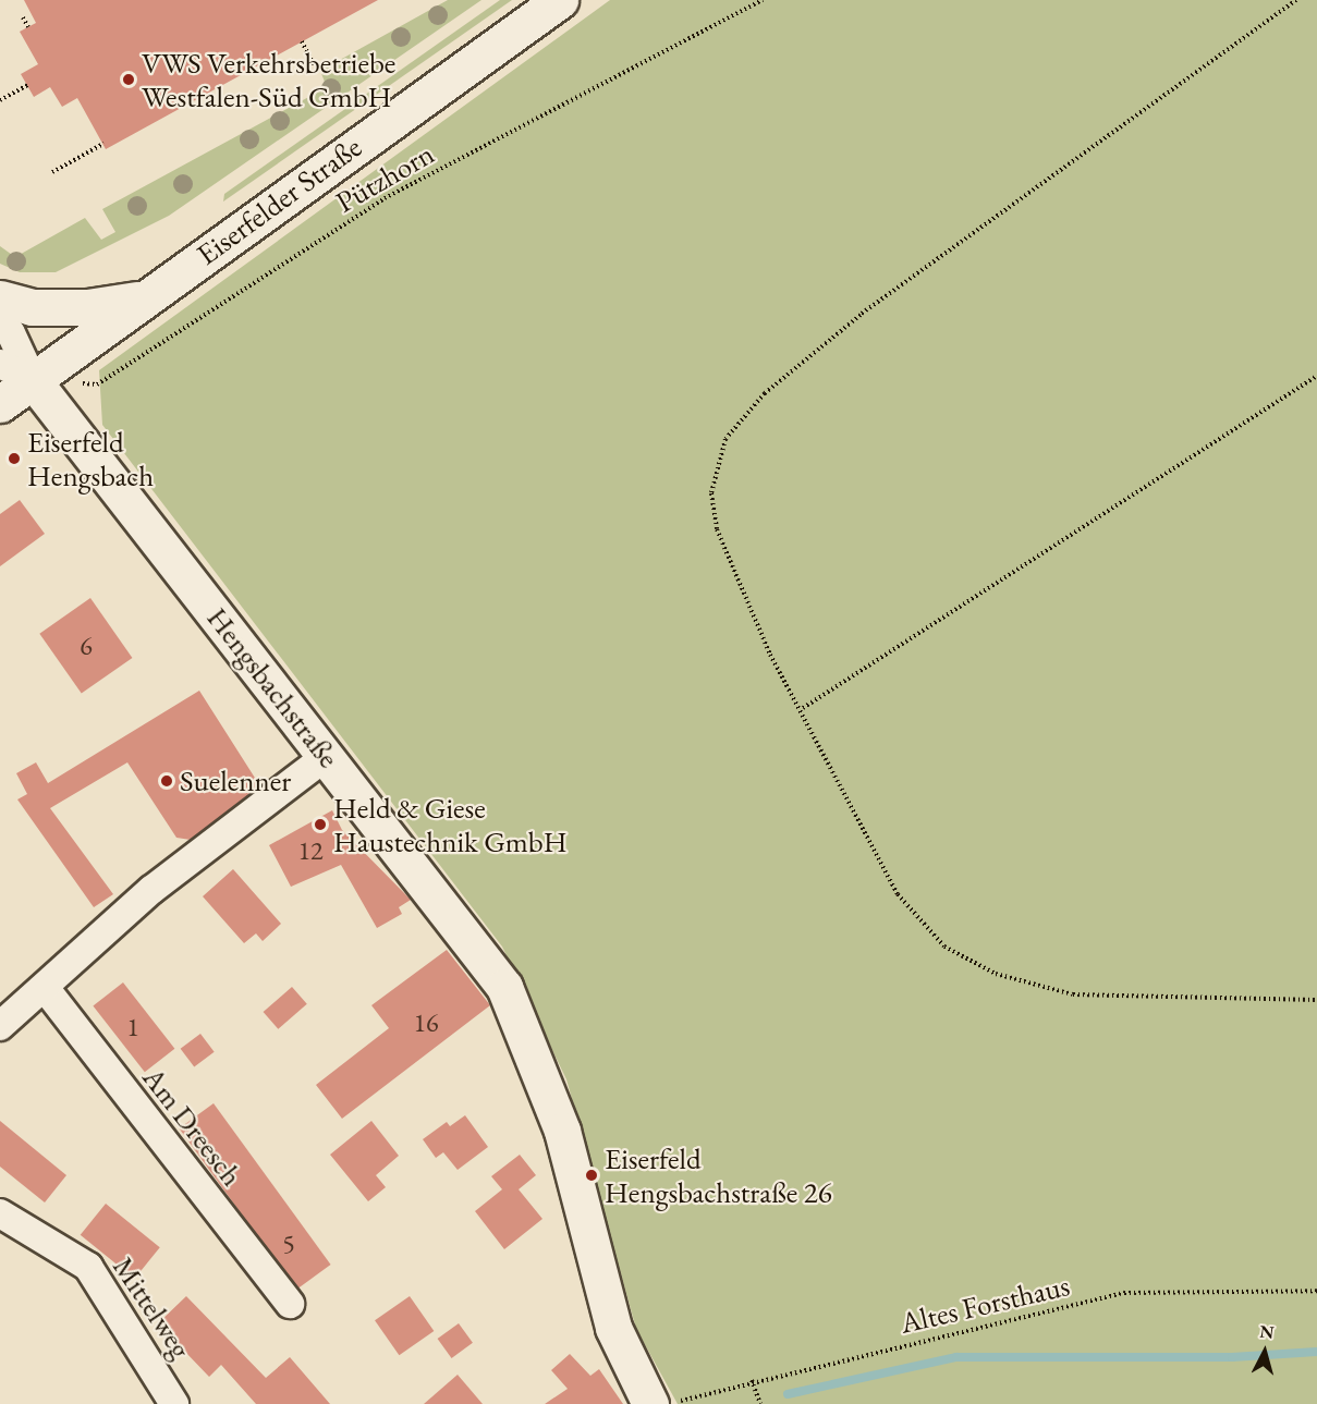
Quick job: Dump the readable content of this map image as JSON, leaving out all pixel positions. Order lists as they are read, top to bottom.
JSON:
{
  "streets": {
    "street": [
      "Eiserfelder Straße",
      "Hengsbachstraße",
      "Am Dreesch",
      "Mittelweg"
    ],
    "path": ["Pützhorn", "Altes Forsthaus"]
  },
  "crossings": [
    ["Pützhorn", "Eiserfelder Straße"],
    ["Pützhorn", "Hengsbachstraße"],
    ["Eiserfelder Straße", "Hengsbachstraße"]
  ],
  "places": [
    "VWS Verkehrsbetriebe Westfalen-Süd GmbH",
    "Eiserfeld Hengsbach",
    "Suelenner",
    "Held & Giese Haustechnik GmbH",
    "Eiserfeld Hengsbachstraße 26"
  ],
  "house_numbers": [
    "6",
    "12",
    "16",
    "1",
    "5"
  ],
  "north": "top"
}
